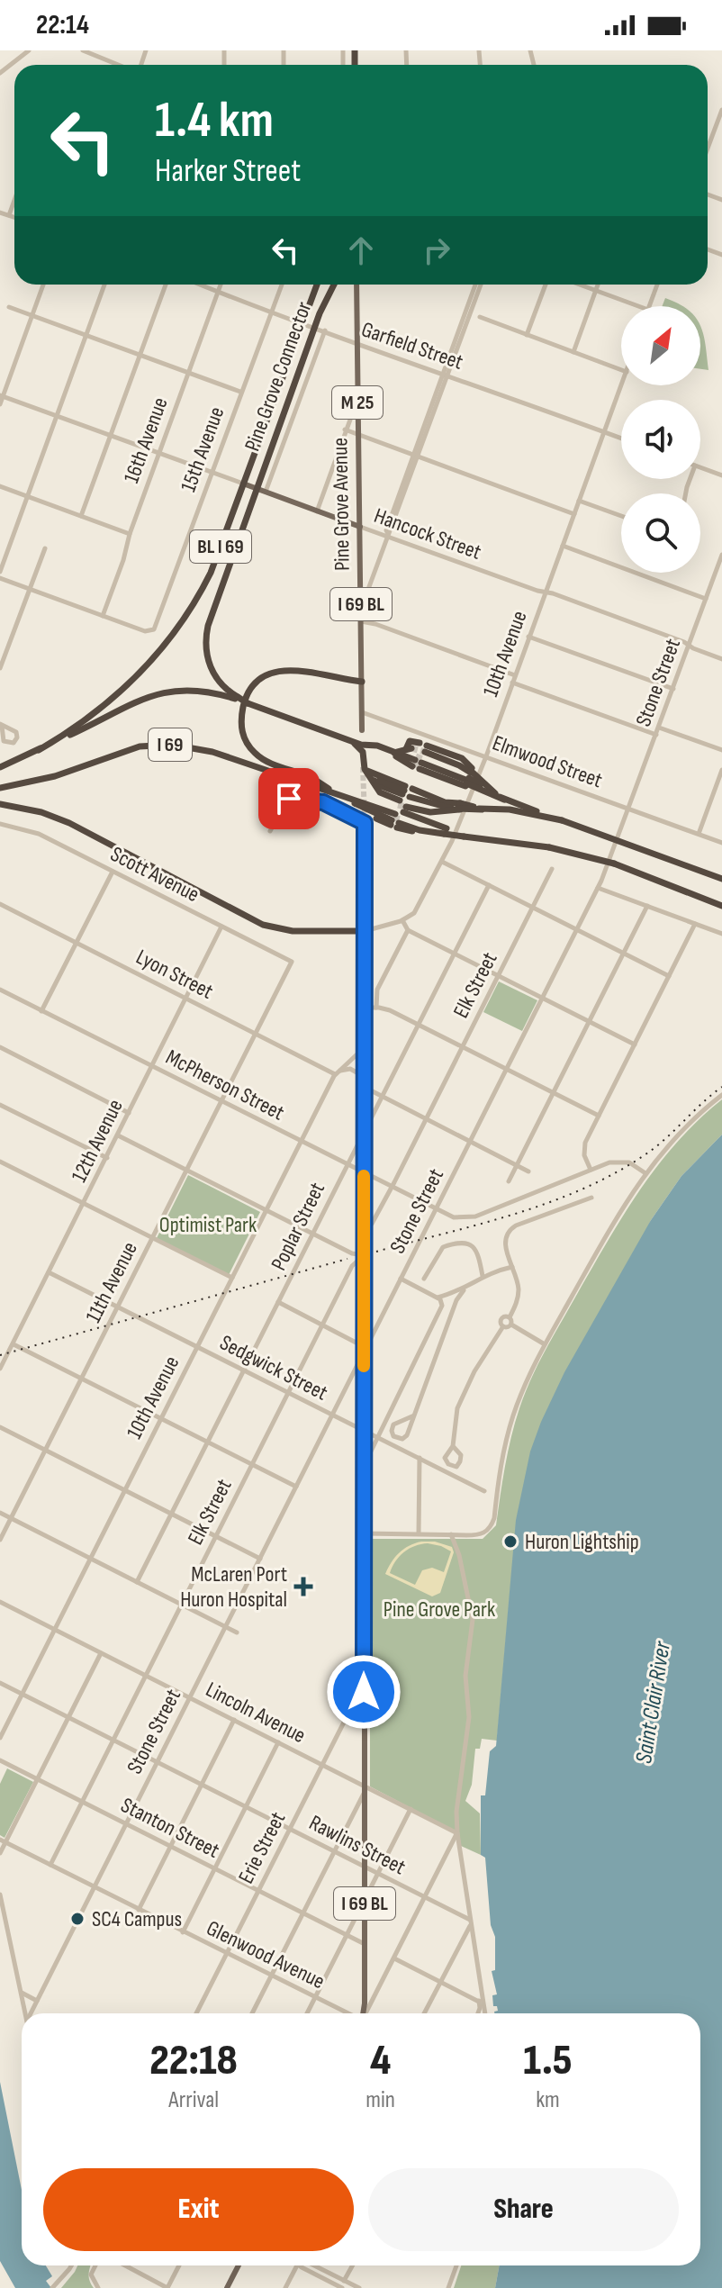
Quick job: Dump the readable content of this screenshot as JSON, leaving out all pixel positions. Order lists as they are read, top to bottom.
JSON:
{
  "streets": {
    "highway": ["Pine Grove Connector", "BL I 69", "I 69"],
    "main road": [
      "M 25",
      "Pine Grove Avenue",
      "Hancock Street",
      "I 69 BL"
    ],
    "street": [
      "Garfield Street",
      "16th Avenue",
      "15th Avenue",
      "10th Avenue",
      "Stone Street",
      "Elmwood Street",
      "Scott Avenue",
      "Lyon Street",
      "Elk Street",
      "McPherson Street",
      "12th Avenue",
      "Poplar Street",
      "11th Avenue",
      "Sedgwick Street",
      "Lincoln Avenue",
      "Stanton Street",
      "Rawlins Street",
      "Erie Street",
      "Glenwood Avenue"
    ]
  },
  "crossings": [
    ["Garfield Street", "Pine Grove Connector"],
    ["Garfield Street", "16th Avenue"],
    ["Garfield Street", "15th Avenue"],
    ["Garfield Street", "Pine Grove Avenue"],
    ["Garfield Street", "10th Avenue"],
    ["Pine Grove Connector", "Hancock Street"],
    ["Pine Grove Connector", "BL I 69"],
    ["Pine Grove Connector", "I 69"],
    ["16th Avenue", "15th Avenue"],
    ["16th Avenue", "Hancock Street"],
    ["15th Avenue", "Hancock Street"],
    ["Pine Grove Avenue", "Hancock Street"],
    ["Pine Grove Avenue", "Elmwood Street"],
    ["Hancock Street", "BL I 69"],
    ["Hancock Street", "10th Avenue"],
    ["Hancock Street", "Stone Street"],
    ["BL I 69", "I 69"],
    ["I 69 BL", "10th Avenue"],
    ["I 69 BL", "Stone Street"],
    ["I 69 BL", "Elk Street"],
    ["I 69 BL", "McPherson Street"],
    ["I 69 BL", "Poplar Street"],
    ["I 69 BL", "Sedgwick Street"],
    ["I 69 BL", "Lincoln Avenue"],
    ["I 69 BL", "Stanton Street"],
    ["I 69 BL", "Rawlins Street"],
    ["I 69 BL", "Erie Street"],
    ["10th Avenue", "Elmwood Street"],
    ["10th Avenue", "Lyon Street"],
    ["10th Avenue", "McPherson Street"],
    ["10th Avenue", "Sedgwick Street"],
    ["10th Avenue", "Lincoln Avenue"],
    ["10th Avenue", "Rawlins Street"],
    ["Stone Street", "Elmwood Street"],
    ["Stone Street", "McPherson Street"],
    ["Stone Street", "Sedgwick Street"],
    ["Stone Street", "Lincoln Avenue"],
    ["Stone Street", "Stanton Street"],
    ["Stone Street", "Rawlins Street"],
    ["Stone Street", "Glenwood Avenue"],
    ["Scott Avenue", "12th Avenue"],
    ["Scott Avenue", "11th Avenue"],
    ["Lyon Street", "12th Avenue"],
    ["Lyon Street", "11th Avenue"],
    ["Elk Street", "McPherson Street"],
    ["Elk Street", "Sedgwick Street"],
    ["Elk Street", "Lincoln Avenue"],
    ["Elk Street", "Stanton Street"],
    ["Elk Street", "Rawlins Street"],
    ["Elk Street", "Glenwood Avenue"],
    ["McPherson Street", "12th Avenue"],
    ["McPherson Street", "Poplar Street"],
    ["McPherson Street", "11th Avenue"],
    ["12th Avenue", "Sedgwick Street"],
    ["Poplar Street", "Sedgwick Street"],
    ["11th Avenue", "Sedgwick Street"],
    ["Lincoln Avenue", "Erie Street"],
    ["Stanton Street", "Erie Street"],
    ["Rawlins Street", "Erie Street"],
    ["Erie Street", "Glenwood Avenue"]
  ],
  "water": ["Saint Clair River"],
  "parks": ["Optimist Park", "Pine Grove Park"],
  "places": {
    "other": ["Huron Lightship", "SC4 Campus"],
    "health": ["McLaren Port Huron Hospital"]
  },
  "north": "top right",
  "page": {
    "status": "22:14",
    "turn": ["1.4 km", "Harker Street"],
    "eta": [
      "22:18",
      "Arrival",
      "4",
      "min",
      "1.5",
      "km"
    ],
    "buttons": ["Exit", "Share"]
  }
}
